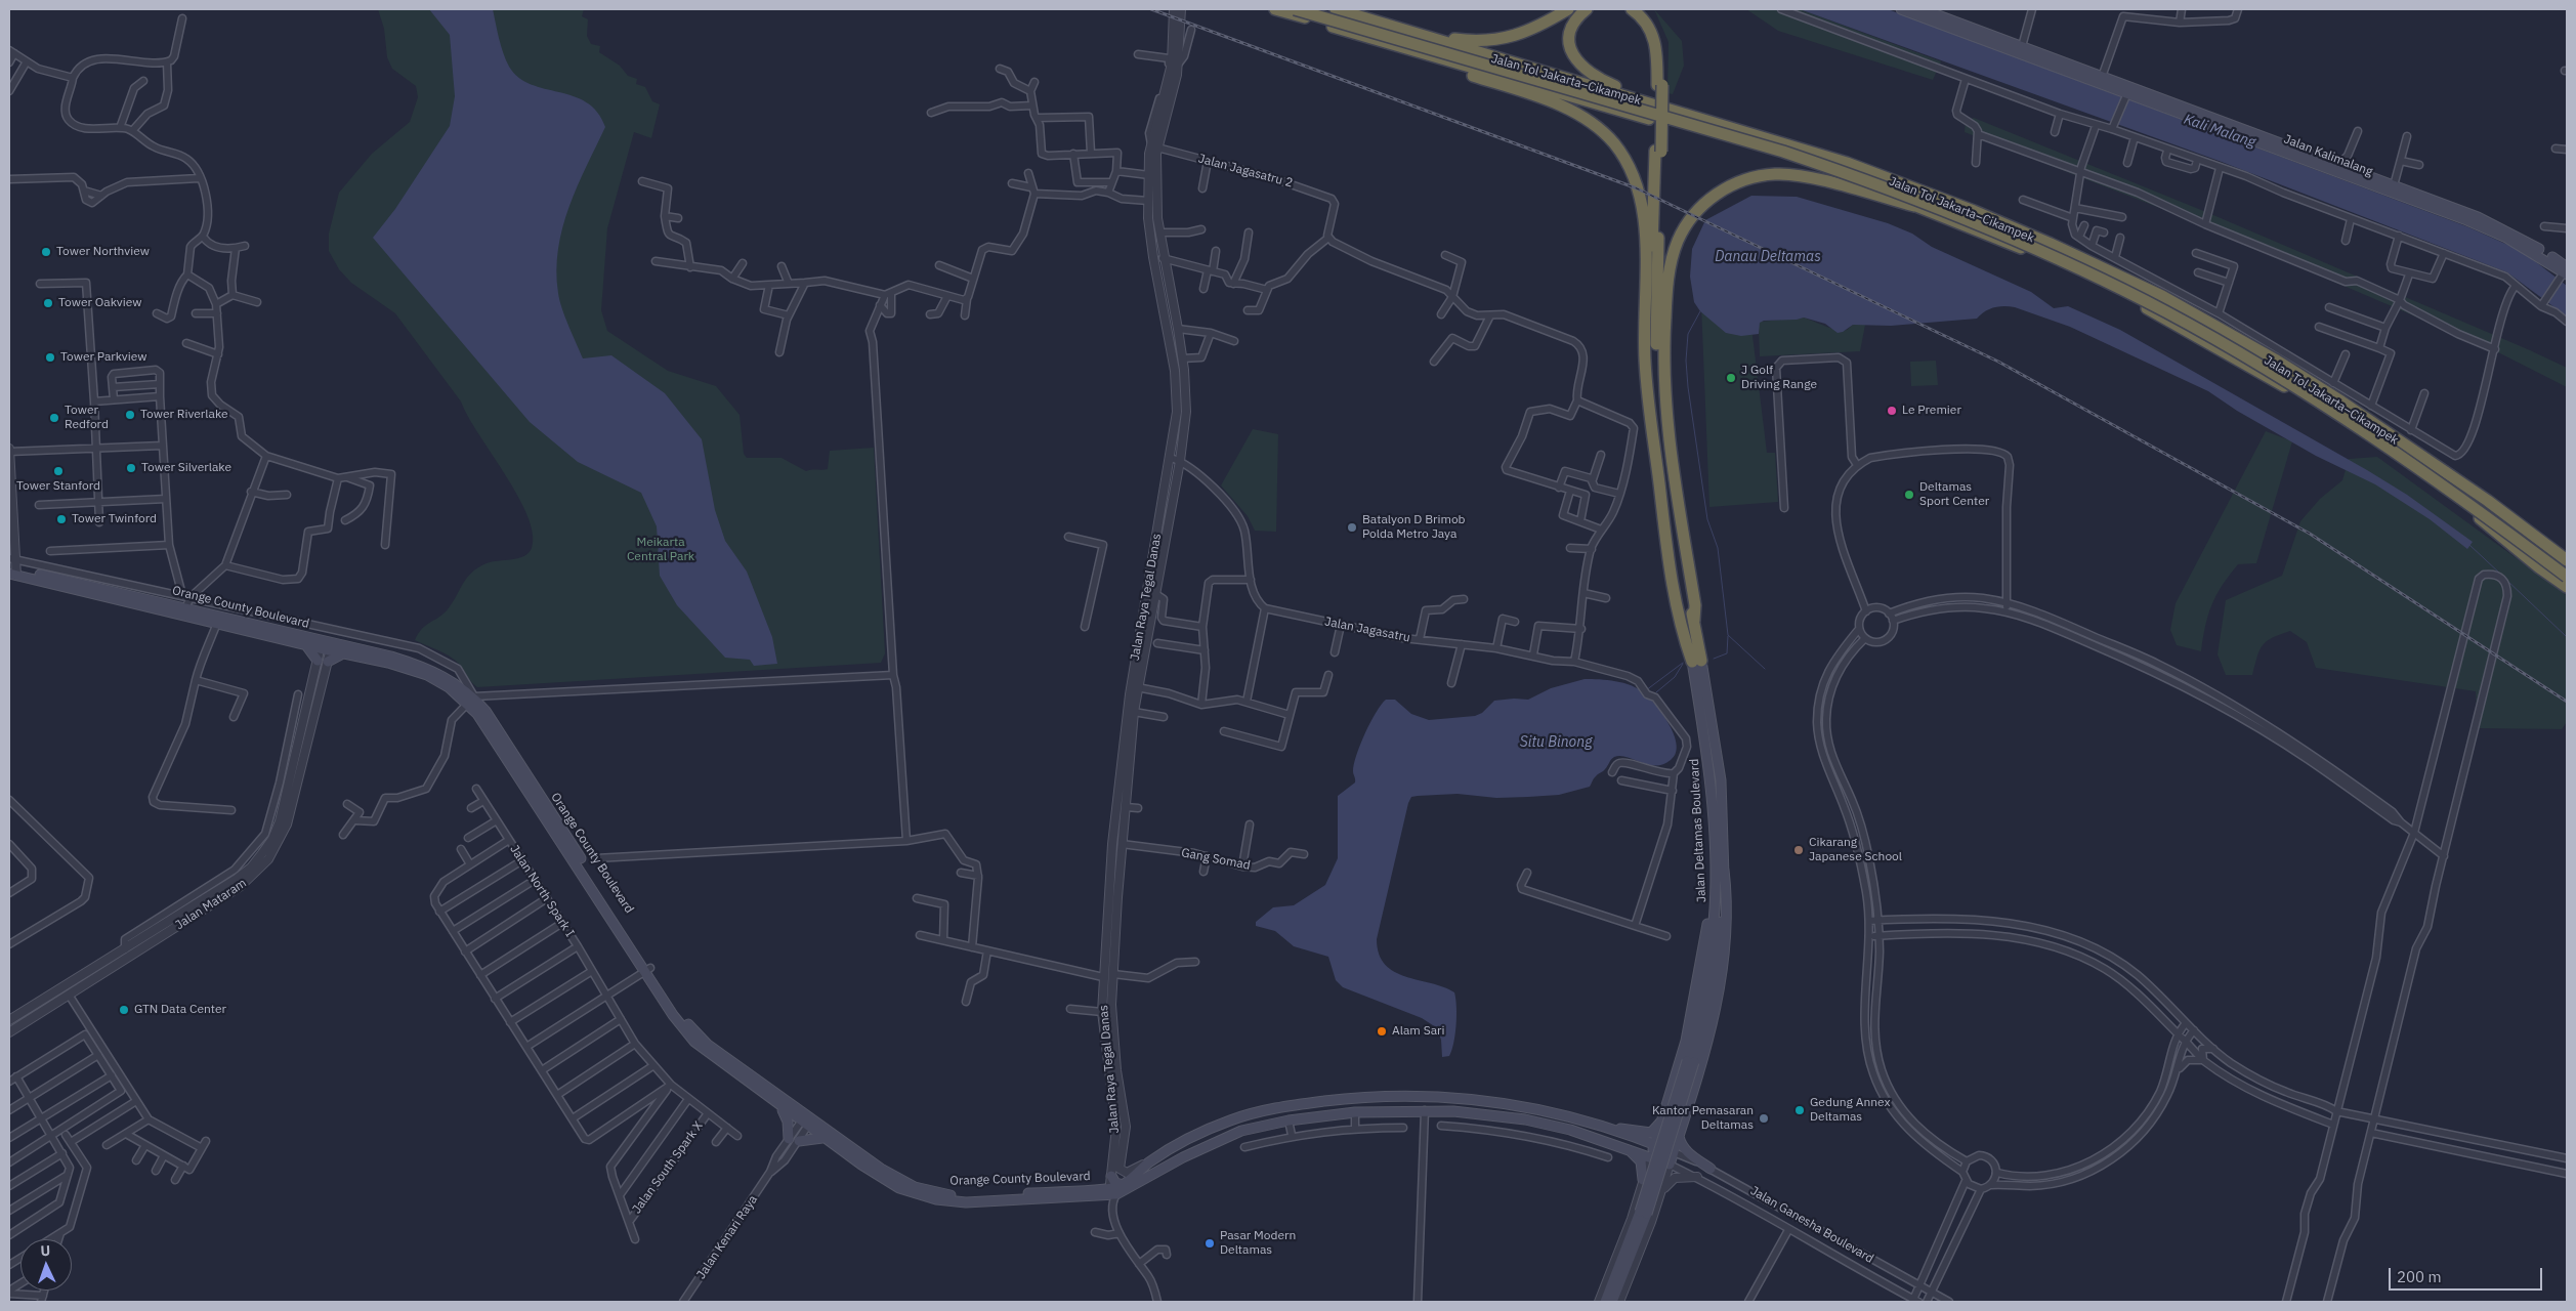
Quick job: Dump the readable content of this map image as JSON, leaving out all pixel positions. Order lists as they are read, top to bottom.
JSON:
{
  "streets": {
    "highway": ["Jalan Tol Jakarta–Cikampek"],
    "main road": ["Jalan Kalimalang", "Orange County Boulevard", "Jalan Deltamas Boulevard"],
    "street": [
      "Jalan Jagasatru 2",
      "Jalan Raya Tegal Danas",
      "Jalan Jagasatru",
      "Gang Somad",
      "Jalan North Spark I",
      "Jalan Mataram",
      "Jalan South Spark X",
      "Jalan Ganesha Boulevard",
      "Jalan Kenari Raya"
    ]
  },
  "crossings": [
    ["Jalan Jagasatru 2", "Jalan Raya Tegal Danas"],
    ["Jalan Raya Tegal Danas", "Orange County Boulevard"],
    ["Jalan Raya Tegal Danas", "Gang Somad"],
    ["Orange County Boulevard", "Jalan Mataram"],
    ["Orange County Boulevard", "Jalan Kenari Raya"],
    ["Jalan North Spark I", "Jalan South Spark X"]
  ],
  "water": ["Kali Malang", "Danau Deltamas", "Situ Binong"],
  "parks": ["Meikarta Central Park"],
  "places": [
    "Tower Northview",
    "Tower Oakview",
    "Tower Parkview",
    "J Golf Driving Range",
    "Le Premier",
    "Tower Riverlake",
    "Tower Redford",
    "Tower Silverlake",
    "Tower Stanford",
    "Deltamas Sport Center",
    "Tower Twinford",
    "Batalyon D Brimob Polda Metro Jaya",
    "Cikarang Japanese School",
    "GTN Data Center",
    "Alam Sari",
    "Gedung Annex Deltamas",
    "Kantor Pemasaran Deltamas",
    "Pasar Modern Deltamas"
  ],
  "scale_bar": "200 m",
  "north": "top"
}
